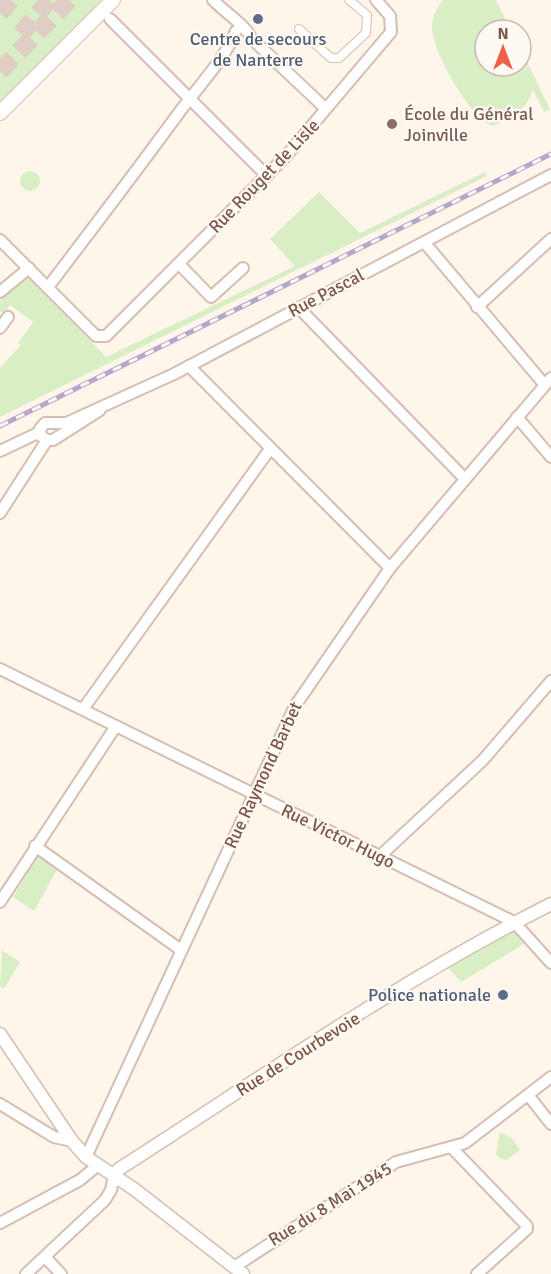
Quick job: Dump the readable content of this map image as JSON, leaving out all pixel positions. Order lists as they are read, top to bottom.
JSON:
{
  "streets": {
    "street": [
      "Rue Rouget de Lisle",
      "Rue Pascal",
      "Rue Raymond Barbet",
      "Rue Victor Hugo",
      "Rue de Courbevoie",
      "Rue du 8 Mai 1945"
    ]
  },
  "crossings": [
    ["Rue Raymond Barbet", "Rue Victor Hugo"],
    ["Rue Victor Hugo", "Rue de Courbevoie"]
  ],
  "places": ["Centre de secours de Nanterre", "École du Général Joinville", "Police nationale"],
  "north": "top"
}
